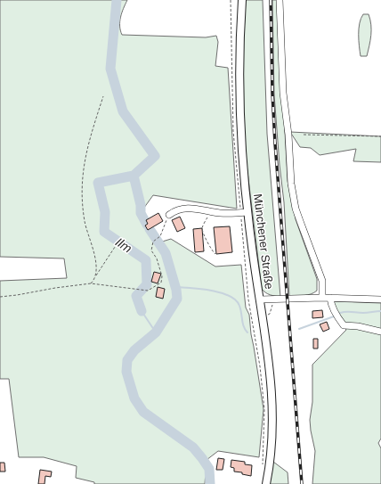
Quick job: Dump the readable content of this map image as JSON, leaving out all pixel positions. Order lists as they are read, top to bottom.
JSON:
{
  "streets": {
    "main road": ["Münchener Straße"]
  },
  "water": ["Ilm"]
}
